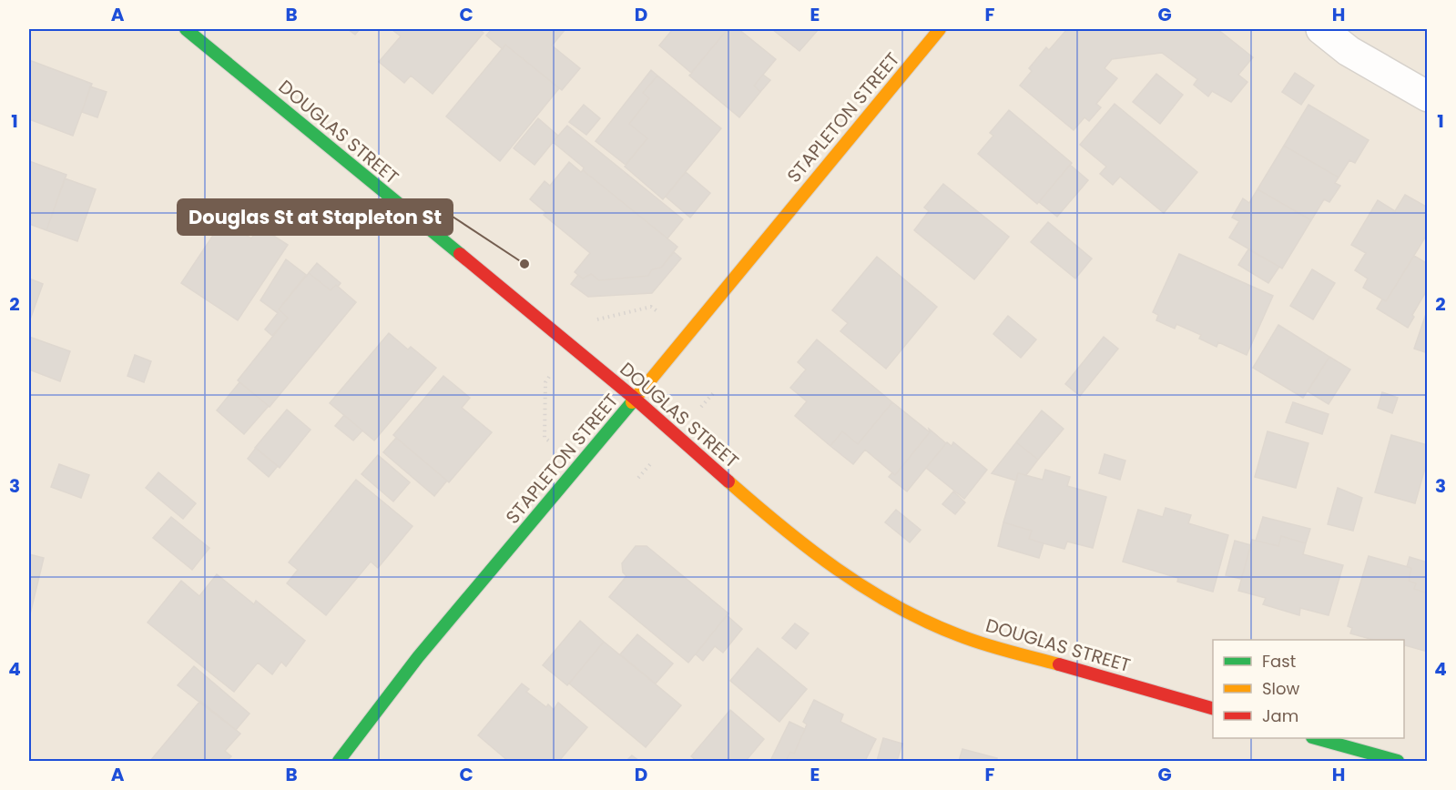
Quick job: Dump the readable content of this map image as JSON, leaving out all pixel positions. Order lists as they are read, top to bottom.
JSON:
{
  "streets": {
    "street": ["STAPLETON STREET", "DOUGLAS STREET"]
  },
  "crossings": [
    ["STAPLETON STREET", "DOUGLAS STREET"]
  ],
  "places": ["Douglas St at Stapleton St"],
  "legend": ["Fast", "Slow", "Jam"],
  "grid": {
    "columns": [
      "A",
      "B",
      "C",
      "D",
      "E",
      "F",
      "G",
      "H"
    ],
    "rows": [
      "1",
      "2",
      "3",
      "4"
    ]
  }
}
